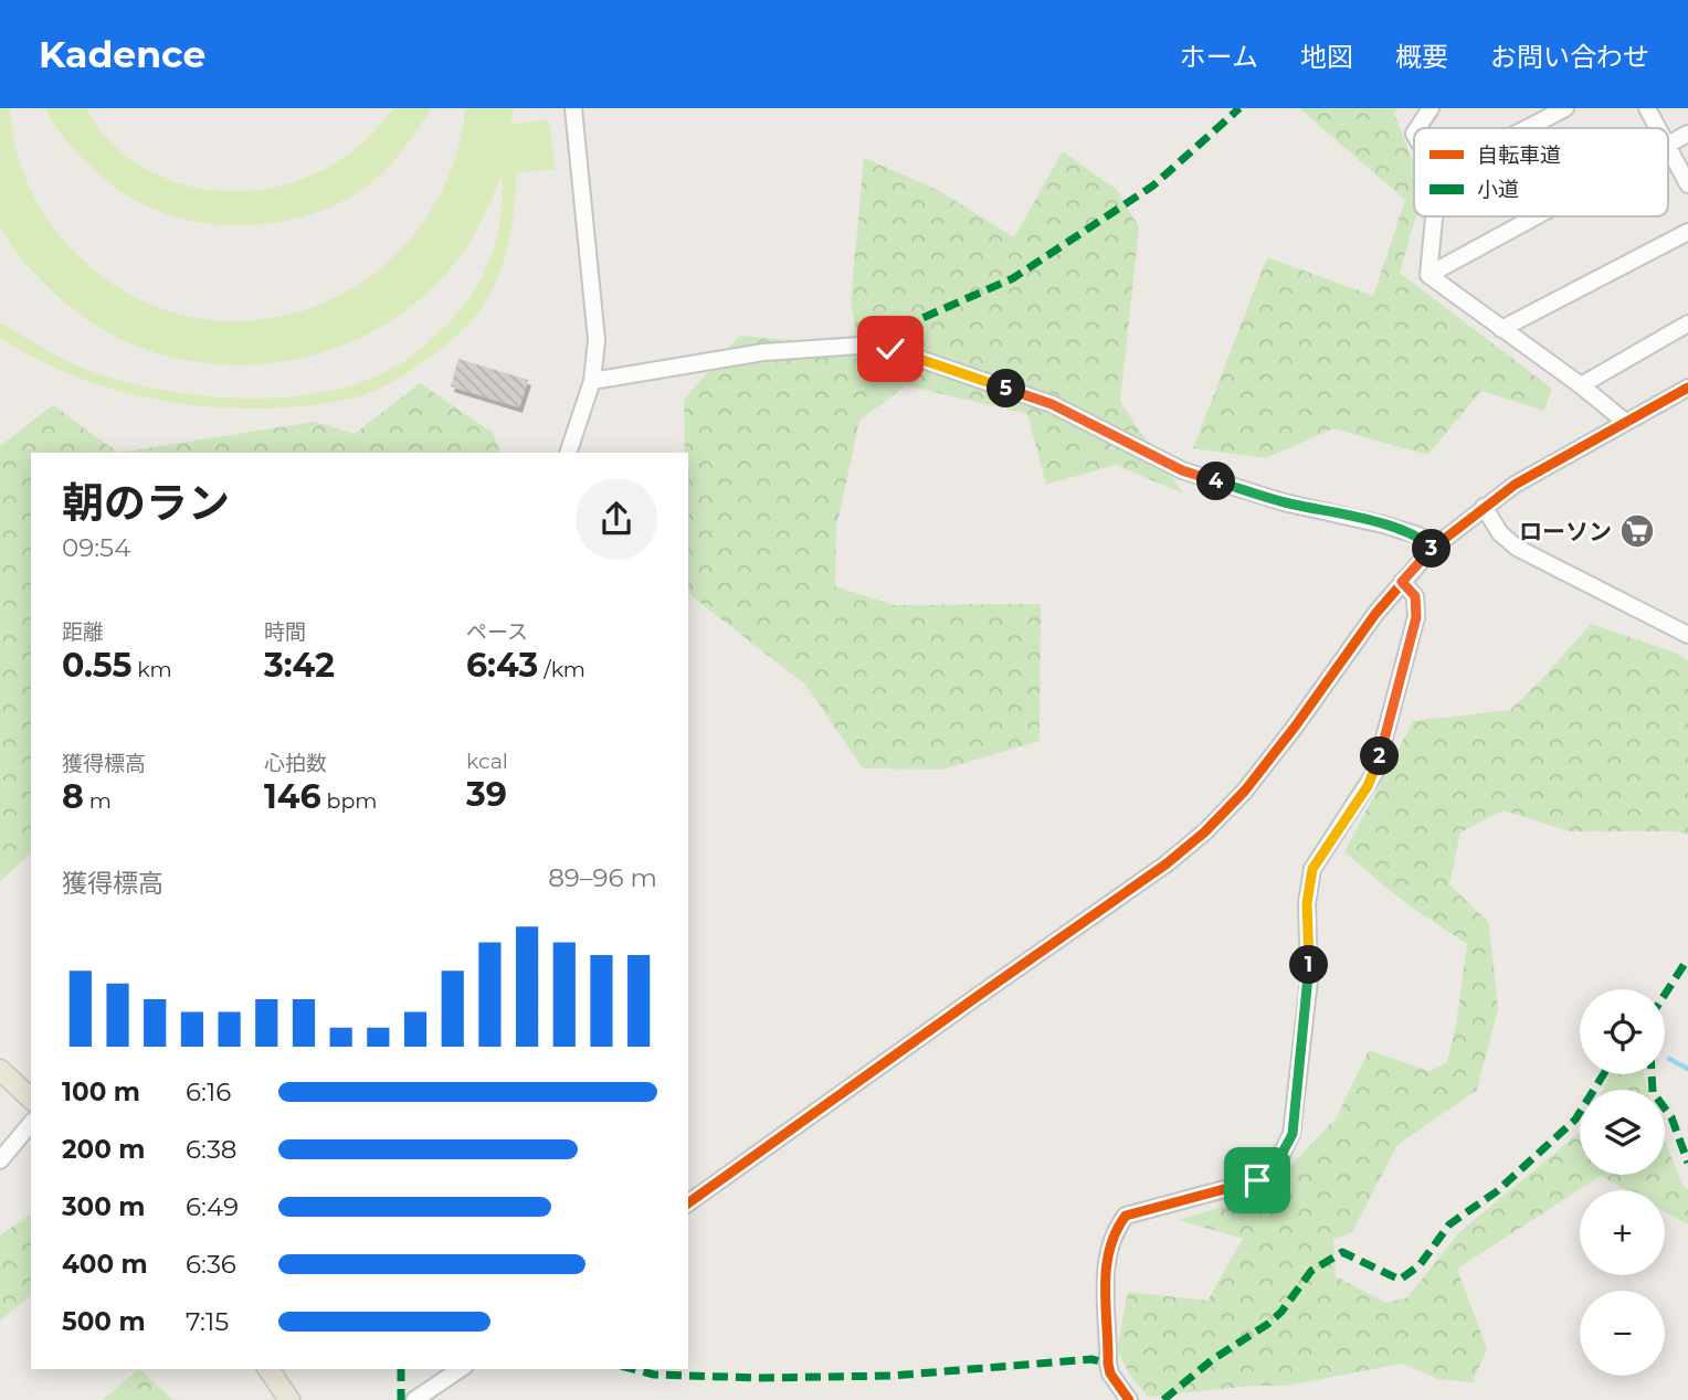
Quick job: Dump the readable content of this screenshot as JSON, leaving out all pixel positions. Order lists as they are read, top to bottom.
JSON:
{
  "places": {
    "supermarket": ["ローソン"]
  },
  "legend": ["自転車道", "小道"],
  "page": {
    "header": "Kadence",
    "nav": [
      "ホーム",
      "地図",
      "概要",
      "お問い合わせ"
    ],
    "pins": [
      "5",
      "4",
      "3",
      "2",
      "1"
    ],
    "heading": ["朝のラン", "09:54"],
    "stats": [
      ["距離", "0.55 km"],
      ["時間", "3:42"],
      ["ペース", "6:43 /km"],
      ["獲得標高", "8 m"],
      ["心拍数", "146 bpm"],
      ["kcal", "39"]
    ],
    "chart": ["獲得標高", "89–96 m"],
    "map_buttons": ["+", "−"],
    "list": [
      {
        "name": "100 m",
        "note": "6:16"
      },
      {
        "name": "200 m",
        "note": "6:38"
      },
      {
        "name": "300 m",
        "note": "6:49"
      },
      {
        "name": "400 m",
        "note": "6:36"
      },
      {
        "name": "500 m",
        "note": "7:15"
      }
    ]
  }
}
